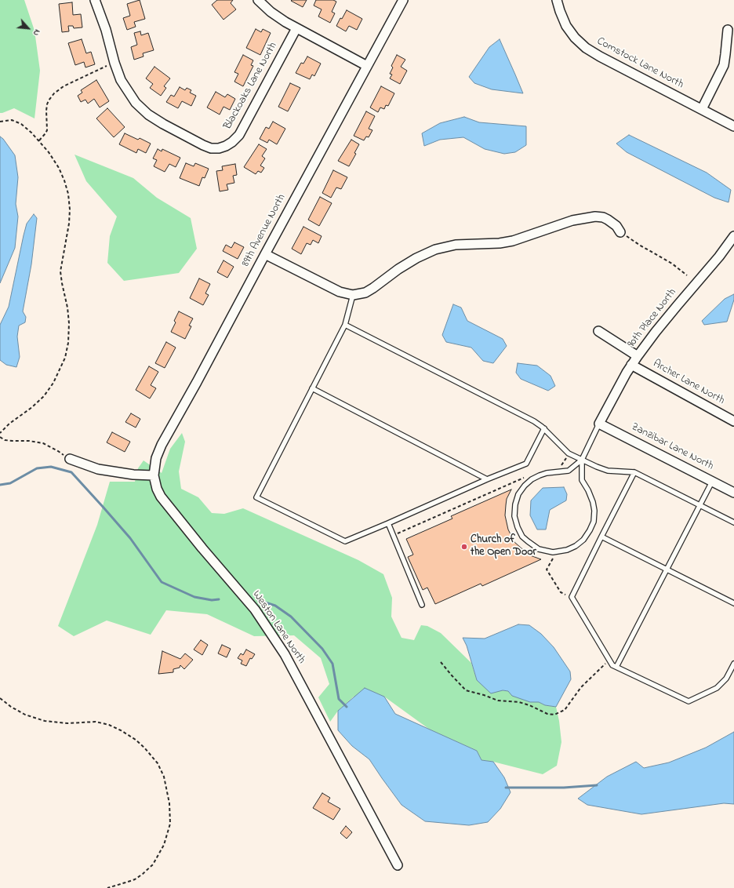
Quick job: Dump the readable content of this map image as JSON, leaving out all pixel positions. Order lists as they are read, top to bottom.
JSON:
{
  "streets": {
    "street": [
      "Comstock Lane North",
      "Blackoaks Lane North",
      "89th Avenue North",
      "90th Place North",
      "Archer Lane North",
      "Zanzibar Lane North",
      "Weston Lane North"
    ]
  },
  "crossings": [
    ["89th Avenue North", "Weston Lane North"],
    ["90th Place North", "Archer Lane North"],
    ["90th Place North", "Zanzibar Lane North"]
  ],
  "places": ["Church of the Open Door"],
  "north": "bottom right"
}
